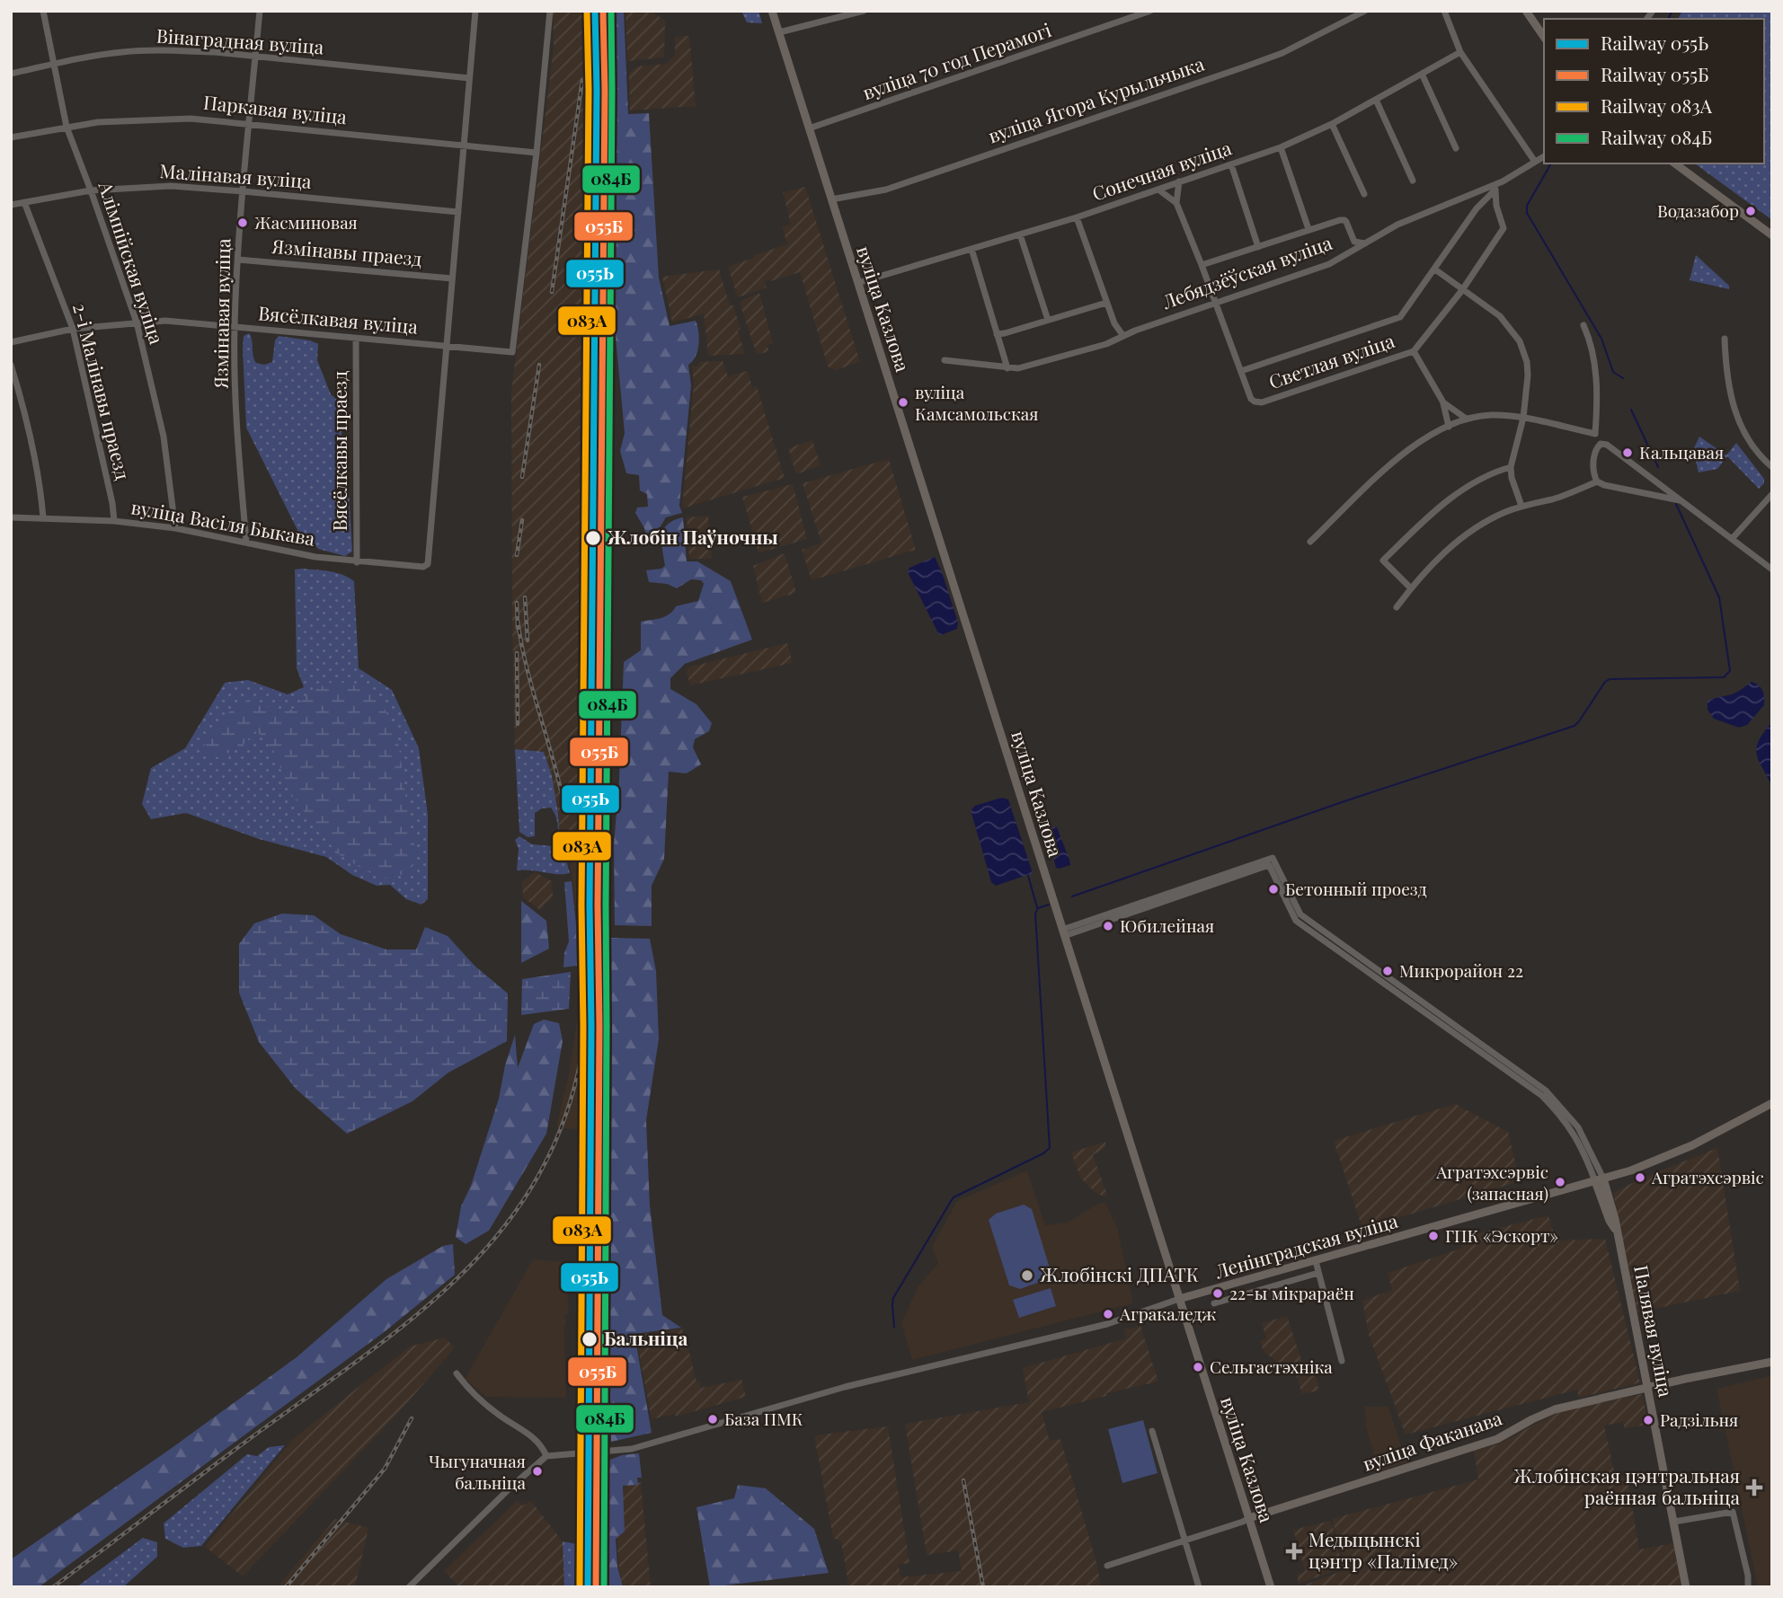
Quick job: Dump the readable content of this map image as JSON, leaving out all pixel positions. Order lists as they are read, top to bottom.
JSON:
{
  "streets": {
    "main road": [
      "вуліца Казлова",
      "Ленінградская вуліца",
      "Палявая вуліца",
      "вуліца Факанава"
    ],
    "street": [
      "Вінаградная вуліца",
      "вуліца 70 год Перамогі",
      "вуліца Ягора Курыльчыка",
      "Паркавая вуліца",
      "Сонечная вуліца",
      "Малінавая вуліца",
      "Язмінавы праезд",
      "Алімпійская вуліца",
      "Лебядзёўская вуліца",
      "Язмінавая вуліца",
      "Вясёлкавая вуліца",
      "Светлая вуліца",
      "2-і Малінавы праезд",
      "Вясёлкавы праезд",
      "вуліца Васіля Быкава"
    ]
  },
  "crossings": [
    ["Вінаградная вуліца", "Алімпійская вуліца"],
    ["Вінаградная вуліца", "Язмінавая вуліца"],
    ["вуліца 70 год Перамогі", "вуліца Казлова"],
    ["вуліца Ягора Курыльчыка", "вуліца Казлова"],
    ["Паркавая вуліца", "Алімпійская вуліца"],
    ["Паркавая вуліца", "Язмінавая вуліца"],
    ["Паркавая вуліца", "Вясёлкавая вуліца"],
    ["Сонечная вуліца", "вуліца Казлова"],
    ["Малінавая вуліца", "Алімпійская вуліца"],
    ["Малінавая вуліца", "Язмінавая вуліца"],
    ["Малінавая вуліца", "2-і Малінавы праезд"],
    ["Язмінавы праезд", "Язмінавая вуліца"],
    ["Алімпійская вуліца", "Вясёлкавая вуліца"],
    ["Алімпійская вуліца", "вуліца Васіля Быкава"],
    ["Лебядзёўская вуліца", "Светлая вуліца"],
    ["вуліца Казлова", "Ленінградская вуліца"],
    ["вуліца Казлова", "вуліца Факанава"],
    ["Язмінавая вуліца", "Вясёлкавая вуліца"],
    ["Язмінавая вуліца", "вуліца Васіля Быкава"],
    ["Вясёлкавая вуліца", "2-і Малінавы праезд"],
    ["Вясёлкавая вуліца", "Вясёлкавы праезд"],
    ["Вясёлкавая вуліца", "вуліца Васіля Быкава"],
    ["2-і Малінавы праезд", "вуліца Васіля Быкава"],
    ["Вясёлкавы праезд", "вуліца Васіля Быкава"],
    ["Ленінградская вуліца", "Палявая вуліца"],
    ["Палявая вуліца", "вуліца Факанава"]
  ],
  "places": {
    "other": [
      "Водазабор",
      "Жасминовая",
      "вуліца Камсамольская",
      "Кальцавая",
      "Жлобін Паўночны",
      "Бетонный проезд",
      "Юбилейная",
      "Микрорайон 22",
      "Агратэхсэрвіс",
      "Агратэхсэрвіс (запасная)",
      "ГПК «Эскорт»",
      "Жлобінскі ДПАТК",
      "22-ы мікрараён",
      "Агракаледж",
      "Бальніца",
      "Сельгастэхніка",
      "База ПМК",
      "Радзільня",
      "Чыгуначная бальніца"
    ],
    "health": ["Жлобінская цэнтральная раённая бальніца", "Медыцынскі цэнтр «Палімед»"]
  },
  "lines": [
    "rail line 055Ь",
    "rail line 055Б",
    "rail line 083А",
    "rail line 084Б"
  ],
  "legend": [
    "Railway 055Ь",
    "Railway 055Б",
    "Railway 083А",
    "Railway 084Б"
  ]
}
